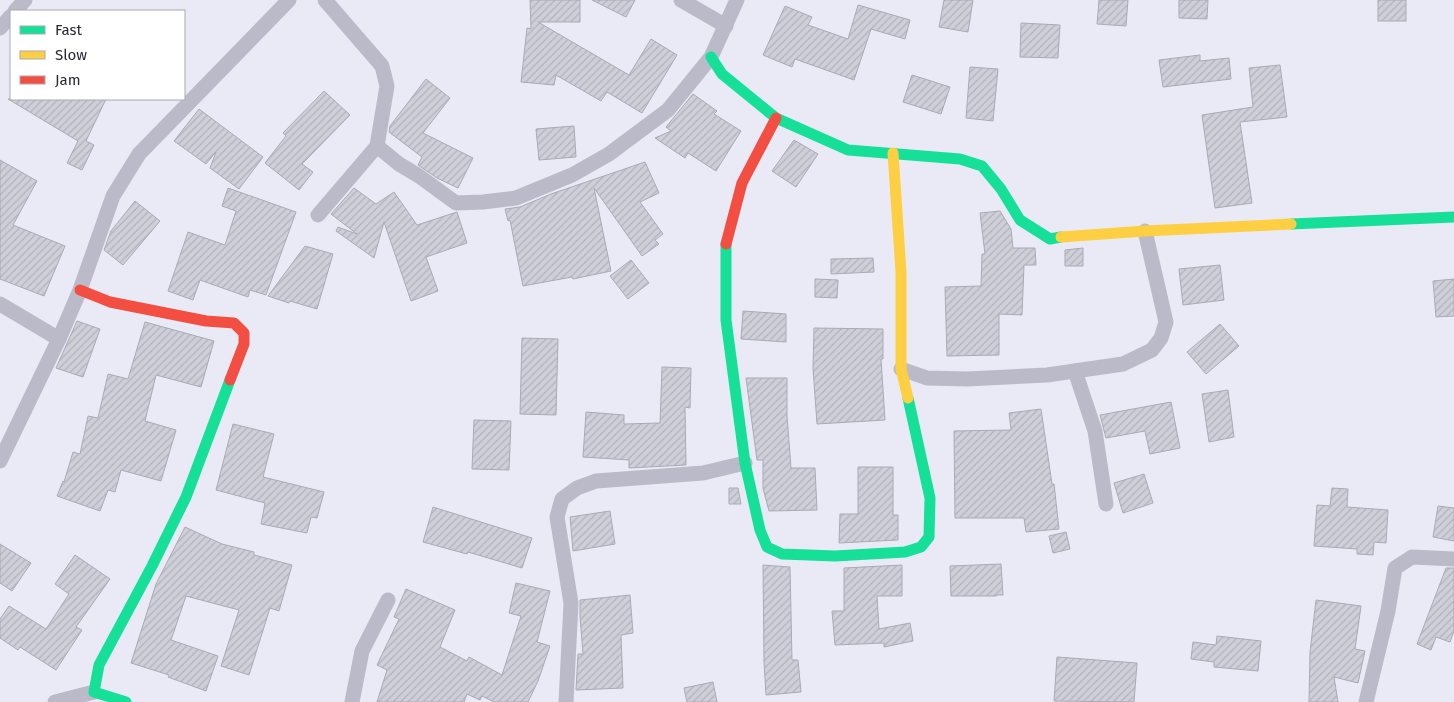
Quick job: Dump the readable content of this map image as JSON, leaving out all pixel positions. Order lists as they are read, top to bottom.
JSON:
{
  "legend": ["Fast", "Slow", "Jam"]
}
